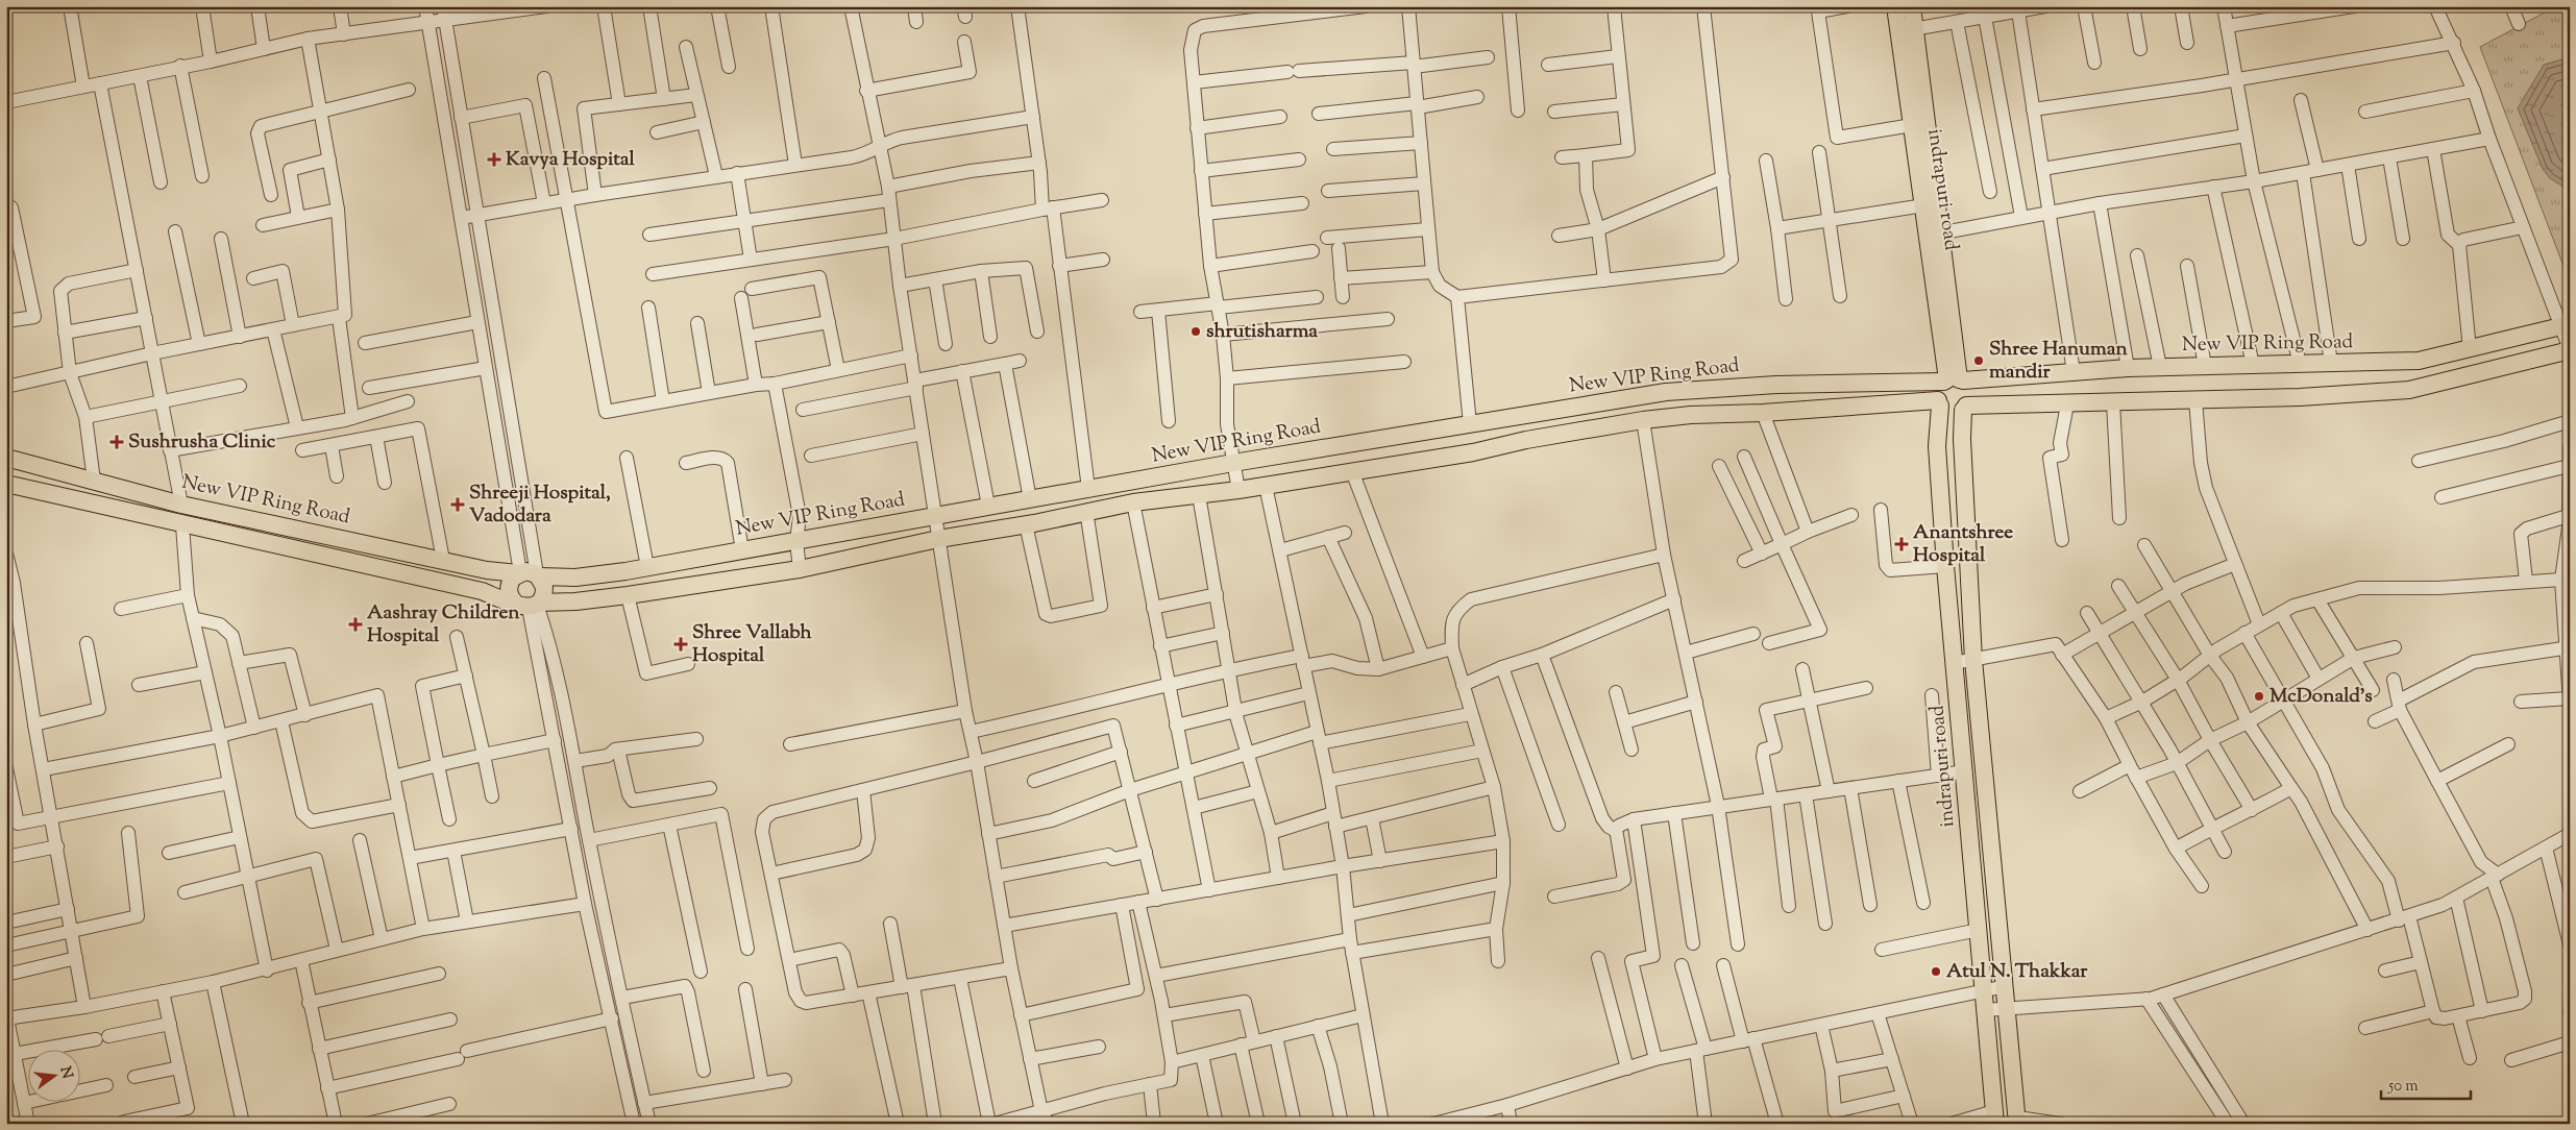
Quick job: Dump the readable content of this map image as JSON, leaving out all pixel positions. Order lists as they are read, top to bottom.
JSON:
{
  "streets": {
    "main road": ["indrapuri road", "New VIP Ring Road"]
  },
  "crossings": [
    ["indrapuri road", "New VIP Ring Road"]
  ],
  "places": {
    "health": [
      "Kavya Hospital",
      "Sushrusha Clinic",
      "Shreeji Hospital, Vadodara",
      "Anantshree Hospital",
      "Aashray Children Hospital",
      "Shree Vallabh Hospital"
    ],
    "other": [
      "shrutisharma",
      "Shree Hanuman mandir",
      "McDonald's",
      "Atul N. Thakkar"
    ]
  },
  "scale_bar": "50 m",
  "north": "right"
}
